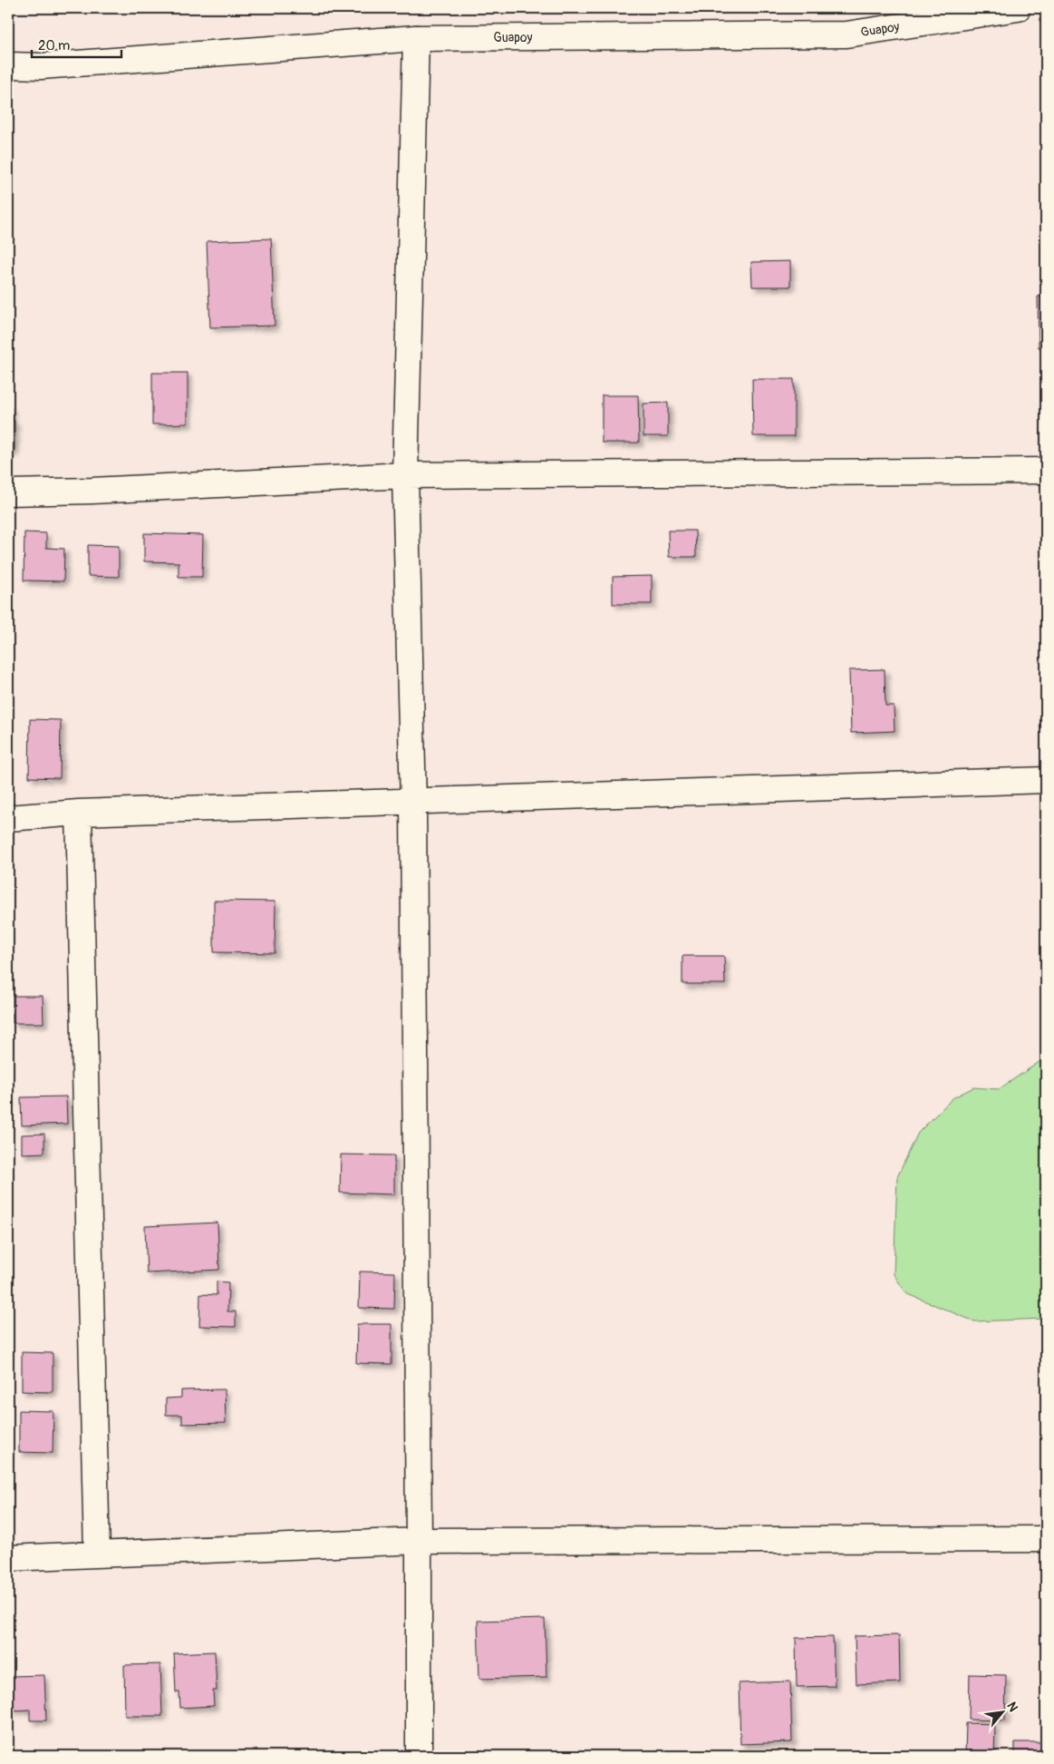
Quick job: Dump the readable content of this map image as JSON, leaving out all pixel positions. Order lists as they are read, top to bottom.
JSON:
{
  "streets": {
    "street": ["Guapoy"]
  },
  "scale_bar": "20 m",
  "north": "top right"
}
